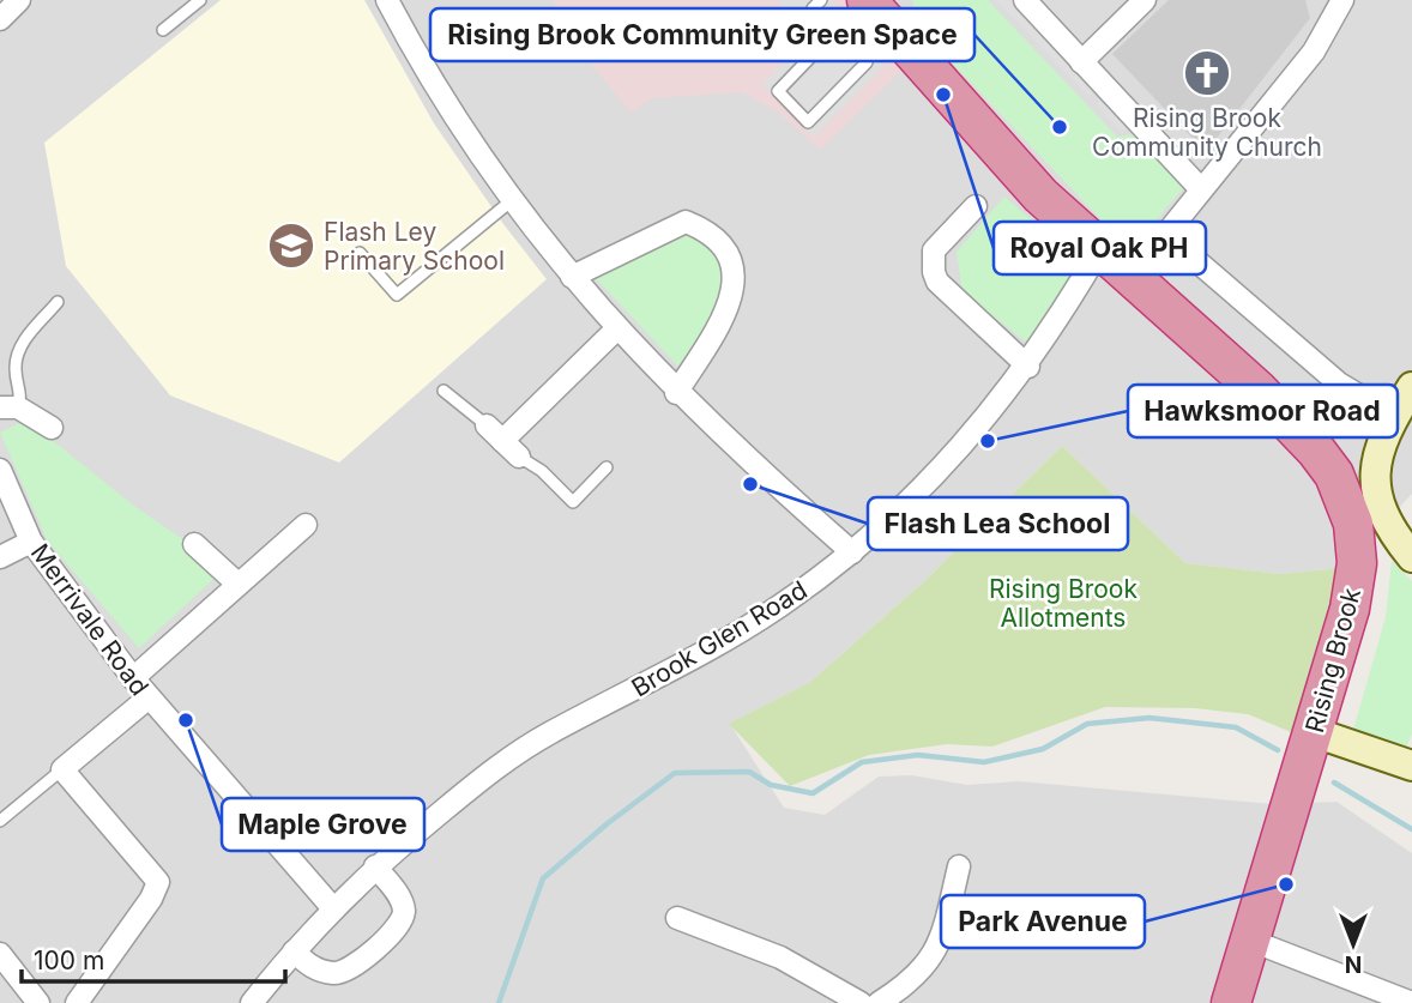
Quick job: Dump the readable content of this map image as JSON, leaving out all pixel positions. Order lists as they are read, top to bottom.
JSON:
{
  "streets": {
    "highway": ["Rising Brook"],
    "street": ["Merrivale Road", "Brook Glen Road"]
  },
  "crossings": [
    ["Merrivale Road", "Brook Glen Road"],
    ["Brook Glen Road", "Rising Brook"]
  ],
  "parks": ["Rising Brook Allotments"],
  "places": {
    "church": ["Rising Brook Community Church"],
    "other": [
      "Royal Oak PH",
      "Rising Brook Community Green Space",
      "Hawksmoor Road",
      "Flash Lea School",
      "Maple Grove",
      "Park Avenue"
    ],
    "school or university": ["Flash Ley Primary School"]
  },
  "scale_bar": "100 m",
  "north": "bottom"
}
